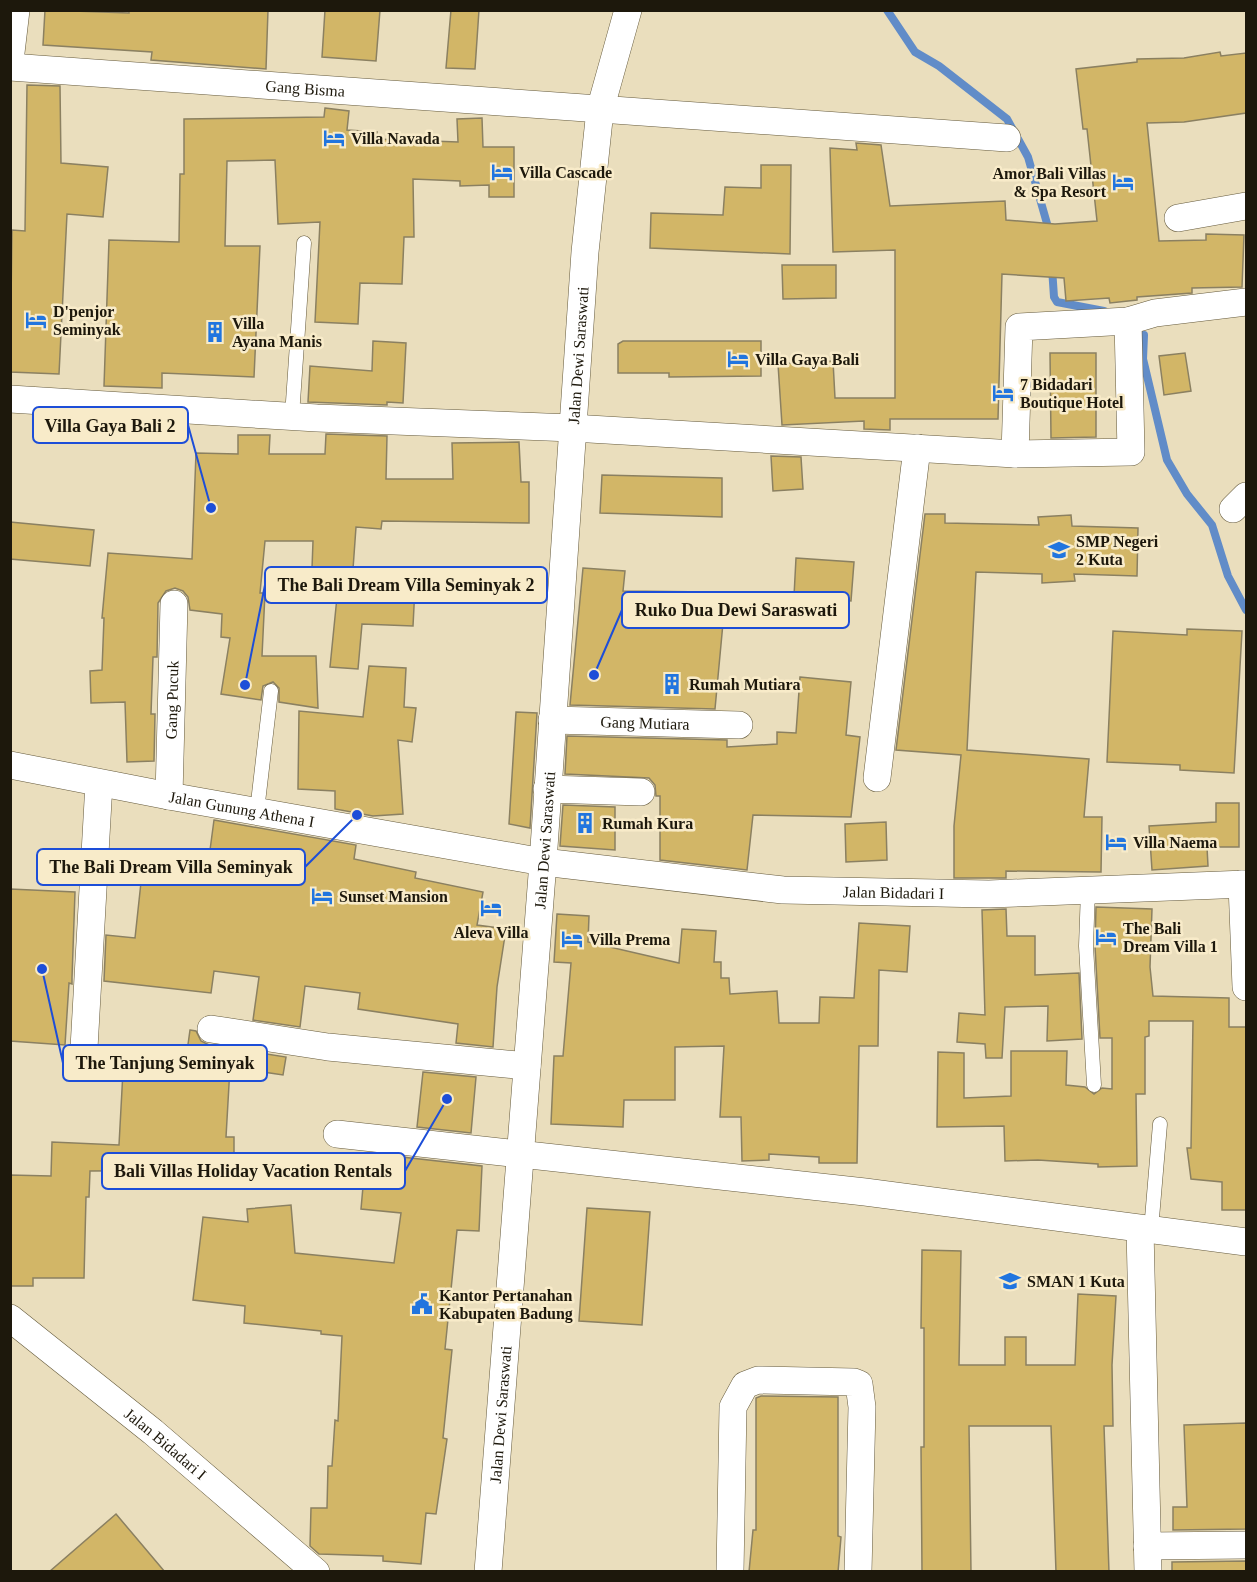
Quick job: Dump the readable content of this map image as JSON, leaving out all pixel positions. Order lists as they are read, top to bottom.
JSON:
{
  "streets": {
    "street": [
      "Gang Bisma",
      "Jalan Dewi Saraswati",
      "Gang Pucuk",
      "Gang Mutiara",
      "Jalan Gunung Athena I",
      "Jalan Bidadari I"
    ]
  },
  "crossings": [
    ["Gang Bisma", "Jalan Dewi Saraswati"],
    ["Jalan Dewi Saraswati", "Gang Mutiara"],
    ["Jalan Dewi Saraswati", "Jalan Gunung Athena I"],
    ["Jalan Dewi Saraswati", "Jalan Bidadari I"],
    ["Gang Pucuk", "Jalan Gunung Athena I"],
    ["Jalan Gunung Athena I", "Jalan Bidadari I"]
  ],
  "places": {
    "hotel": [
      "Villa Navada",
      "Villa Cascade",
      "Amor Bali Villas & Spa Resort",
      "D'penjor Seminyak",
      "Villa Gaya Bali",
      "7 Bidadari Boutique Hotel",
      "Villa Naema",
      "Sunset Mansion",
      "Aleva Villa",
      "The Bali Dream Villa 1",
      "Villa Prema"
    ],
    "building": ["Villa Ayana Manis", "Rumah Mutiara", "Rumah Kura"],
    "other": [
      "Villa Gaya Bali 2",
      "Ruko Dua Dewi Saraswati",
      "The Bali Dream Villa Seminyak 2",
      "The Bali Dream Villa Seminyak",
      "The Tanjung Seminyak",
      "Bali Villas Holiday Vacation Rentals"
    ],
    "school or university": ["SMP Negeri 2 Kuta", "SMAN 1 Kuta"],
    "public building": ["Kantor Pertanahan Kabupaten Badung"]
  }
}
